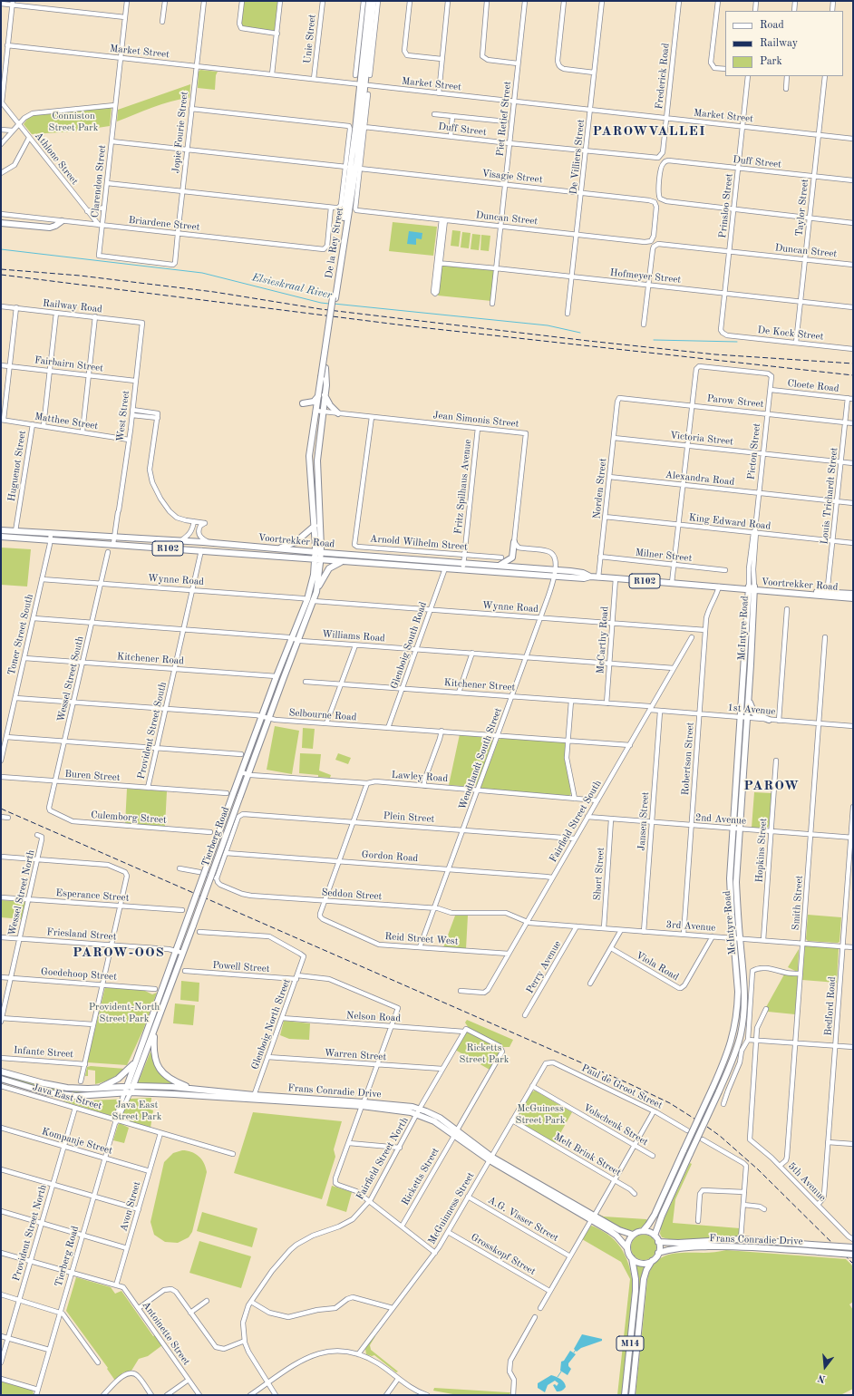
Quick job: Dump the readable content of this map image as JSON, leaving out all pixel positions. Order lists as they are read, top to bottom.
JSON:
{
  "streets": {
    "main road": [
      "De la Rey Street",
      "Voortrekker Road",
      "R102",
      "McIntyre Road",
      "Tierberg Road",
      "Frans Conradie Drive",
      "M14"
    ],
    "street": [
      "Unie Street",
      "Market Street",
      "Frederick Road",
      "Piet Retief Street",
      "Duff Street",
      "Jopie Fourie Street",
      "De Villiers Street",
      "Athlone Street",
      "Visagie Street",
      "Clarendon Street",
      "Prinsloo Street",
      "Taylor Street",
      "Duncan Street",
      "Briardene Street",
      "Hofmeyer Street",
      "Railway Road",
      "De Kock Street",
      "Fairbairn Street",
      "Cloete Road",
      "Parow Street",
      "West Street",
      "Jean Simonis Street",
      "Matthee Street",
      "Victoria Street",
      "Picton Street",
      "Huguenot Street",
      "Alexandra Road",
      "Fritz Spilhaus Avenue",
      "Norden Street",
      "Louis Trichardt Street",
      "King Edward Road",
      "Arnold Wilhelm Street",
      "Milner Street",
      "Wynne Road",
      "Toner Street South",
      "Williams Road",
      "McCarthy Road",
      "Glenboig South Road",
      "Kitchener Road",
      "Wessel Street South",
      "Kitchener Street",
      "1st Avenue",
      "Selbourne Road",
      "Provident Street South",
      "Wendtlandt South Street",
      "Robertson Street",
      "Buren Street",
      "Lawley Road",
      "Culemborg Street",
      "Plein Street",
      "2nd Avenue",
      "Fairfield Street South",
      "Jansen Street",
      "Hopkins Street",
      "Gordon Road",
      "Short Street",
      "Wessel Street North",
      "Seddon Street",
      "Esperance Street",
      "Smith Street",
      "3rd Avenue",
      "Friesland Street",
      "Reid Street West",
      "Viola Road",
      "Powell Street",
      "Perry Avenue",
      "Goedehoop Street",
      "Bedford Road",
      "Nelson Road",
      "Glenboig North Street",
      "Infante Street",
      "Warren Street",
      "Paul de Groot Street",
      "Java East Street",
      "Volschenk Street",
      "Kompanje Street",
      "Melt Brink Street",
      "Fairfield Street North",
      "Ricketts Street",
      "5th Avenue",
      "Avon Street",
      "McGuinness Street",
      "A.G. Visser Street",
      "Provident Street North",
      "Grosskopf Street",
      "Antoinette Street"
    ]
  },
  "crossings": [
    ["Unie Street", "Market Street"],
    ["Market Street", "Frederick Road"],
    ["Market Street", "Piet Retief Street"],
    ["Market Street", "Jopie Fourie Street"],
    ["Market Street", "De Villiers Street"],
    ["Market Street", "Clarendon Street"],
    ["Market Street", "Prinsloo Street"],
    ["Market Street", "Taylor Street"],
    ["Market Street", "De la Rey Street"],
    ["Frederick Road", "Duff Street"],
    ["Piet Retief Street", "Duff Street"],
    ["Piet Retief Street", "Visagie Street"],
    ["Piet Retief Street", "Duncan Street"],
    ["Piet Retief Street", "Hofmeyer Street"],
    ["Duff Street", "De Villiers Street"],
    ["Duff Street", "Prinsloo Street"],
    ["Duff Street", "Taylor Street"],
    ["Duff Street", "De la Rey Street"],
    ["Jopie Fourie Street", "Clarendon Street"],
    ["Jopie Fourie Street", "Briardene Street"],
    ["Jopie Fourie Street", "De la Rey Street"],
    ["De Villiers Street", "Visagie Street"],
    ["De Villiers Street", "Duncan Street"],
    ["De Villiers Street", "Hofmeyer Street"],
    ["Athlone Street", "Clarendon Street"],
    ["Athlone Street", "Briardene Street"],
    ["Visagie Street", "Duncan Street"],
    ["Visagie Street", "De la Rey Street"],
    ["Clarendon Street", "Briardene Street"],
    ["Prinsloo Street", "Duncan Street"],
    ["Prinsloo Street", "Hofmeyer Street"],
    ["Prinsloo Street", "De Kock Street"],
    ["Taylor Street", "Duncan Street"],
    ["Taylor Street", "Hofmeyer Street"],
    ["Taylor Street", "De Kock Street"],
    ["Duncan Street", "De la Rey Street"],
    ["Duncan Street", "Hofmeyer Street"],
    ["Briardene Street", "De la Rey Street"],
    ["De la Rey Street", "Jean Simonis Street"],
    ["De la Rey Street", "Voortrekker Road"],
    ["De la Rey Street", "Tierberg Road"],
    ["Railway Road", "West Street"],
    ["Fairbairn Street", "West Street"],
    ["Cloete Road", "Picton Street"],
    ["Cloete Road", "Louis Trichardt Street"],
    ["Parow Street", "Picton Street"],
    ["Parow Street", "Norden Street"],
    ["Parow Street", "Louis Trichardt Street"],
    ["West Street", "Matthee Street"],
    ["West Street", "Voortrekker Road"],
    ["Jean Simonis Street", "Fritz Spilhaus Avenue"],
    ["Jean Simonis Street", "Arnold Wilhelm Street"],
    ["Matthee Street", "Huguenot Street"],
    ["Victoria Street", "Picton Street"],
    ["Victoria Street", "Norden Street"],
    ["Victoria Street", "Louis Trichardt Street"],
    ["Picton Street", "Alexandra Road"],
    ["Picton Street", "King Edward Road"],
    ["Picton Street", "Voortrekker Road"],
    ["Picton Street", "McIntyre Road"],
    ["Huguenot Street", "Voortrekker Road"],
    ["Alexandra Road", "Norden Street"],
    ["Alexandra Road", "Louis Trichardt Street"],
    ["Fritz Spilhaus Avenue", "Voortrekker Road"],
    ["Fritz Spilhaus Avenue", "Arnold Wilhelm Street"],
    ["Norden Street", "King Edward Road"],
    ["Norden Street", "Voortrekker Road"],
    ["Norden Street", "Milner Street"],
    ["Louis Trichardt Street", "King Edward Road"],
    ["Louis Trichardt Street", "Voortrekker Road"],
    ["Voortrekker Road", "McIntyre Road"],
    ["Voortrekker Road", "Toner Street South"],
    ["Voortrekker Road", "McCarthy Road"],
    ["Voortrekker Road", "Glenboig South Road"],
    ["Voortrekker Road", "Provident Street South"],
    ["Voortrekker Road", "Wendtlandt South Street"],
    ["Voortrekker Road", "Robertson Street"],
    ["Voortrekker Road", "Tierberg Road"],
    ["Wynne Road", "Toner Street South"],
    ["Wynne Road", "McCarthy Road"],
    ["Wynne Road", "Glenboig South Road"],
    ["Wynne Road", "Wessel Street South"],
    ["Wynne Road", "Provident Street South"],
    ["Wynne Road", "Wendtlandt South Street"],
    ["Wynne Road", "Robertson Street"],
    ["Wynne Road", "Tierberg Road"],
    ["McIntyre Road", "1st Avenue"],
    ["McIntyre Road", "2nd Avenue"],
    ["McIntyre Road", "3rd Avenue"],
    ["McIntyre Road", "Frans Conradie Drive"],
    ["McIntyre Road", "M14"],
    ["Toner Street South", "Williams Road"],
    ["Toner Street South", "Kitchener Road"],
    ["Toner Street South", "Selbourne Road"],
    ["Williams Road", "McCarthy Road"],
    ["Williams Road", "Glenboig South Road"],
    ["Williams Road", "Wessel Street South"],
    ["Williams Road", "Provident Street South"],
    ["Williams Road", "Wendtlandt South Street"],
    ["Williams Road", "Fairfield Street South"],
    ["Williams Road", "Tierberg Road"],
    ["McCarthy Road", "Kitchener Street"],
    ["Glenboig South Road", "Kitchener Street"],
    ["Glenboig South Road", "Selbourne Road"],
    ["Kitchener Road", "Wessel Street South"],
    ["Kitchener Road", "Provident Street South"],
    ["Kitchener Road", "Tierberg Road"],
    ["Wessel Street South", "Selbourne Road"],
    ["Wessel Street South", "Buren Street"],
    ["Wessel Street South", "Culemborg Street"],
    ["Kitchener Street", "1st Avenue"],
    ["Kitchener Street", "Wendtlandt South Street"],
    ["Kitchener Street", "Fairfield Street South"],
    ["1st Avenue", "Robertson Street"],
    ["1st Avenue", "Fairfield Street South"],
    ["1st Avenue", "Jansen Street"],
    ["1st Avenue", "Smith Street"],
    ["Selbourne Road", "Provident Street South"],
    ["Selbourne Road", "Wendtlandt South Street"],
    ["Selbourne Road", "Fairfield Street South"],
    ["Selbourne Road", "Tierberg Road"],
    ["Provident Street South", "Buren Street"],
    ["Wendtlandt South Street", "Lawley Road"],
    ["Wendtlandt South Street", "Plein Street"],
    ["Wendtlandt South Street", "Gordon Road"],
    ["Wendtlandt South Street", "Seddon Street"],
    ["Wendtlandt South Street", "Reid Street West"],
    ["Robertson Street", "2nd Avenue"],
    ["Robertson Street", "3rd Avenue"],
    ["Lawley Road", "Fairfield Street South"],
    ["Lawley Road", "Tierberg Road"],
    ["Plein Street", "Fairfield Street South"],
    ["Plein Street", "Gordon Road"],
    ["2nd Avenue", "Fairfield Street South"],
    ["2nd Avenue", "Jansen Street"],
    ["2nd Avenue", "Hopkins Street"],
    ["2nd Avenue", "Short Street"],
    ["2nd Avenue", "Smith Street"],
    ["2nd Avenue", "Bedford Road"],
    ["Fairfield Street South", "Gordon Road"],
    ["Fairfield Street South", "Seddon Street"],
    ["Fairfield Street South", "3rd Avenue"],
    ["Fairfield Street South", "Reid Street West"],
    ["Jansen Street", "3rd Avenue"],
    ["Tierberg Road", "Friesland Street"],
    ["Tierberg Road", "Frans Conradie Drive"],
    ["Tierberg Road", "Java East Street"],
    ["Tierberg Road", "Kompanje Street"],
    ["Hopkins Street", "3rd Avenue"],
    ["Short Street", "3rd Avenue"],
    ["Wessel Street North", "Esperance Street"],
    ["Wessel Street North", "Friesland Street"],
    ["Wessel Street North", "Goedehoop Street"],
    ["Seddon Street", "3rd Avenue"],
    ["Seddon Street", "Reid Street West"],
    ["Smith Street", "3rd Avenue"],
    ["Smith Street", "5th Avenue"],
    ["3rd Avenue", "Viola Road"],
    ["3rd Avenue", "Perry Avenue"],
    ["3rd Avenue", "Bedford Road"],
    ["Powell Street", "Nelson Road"],
    ["Powell Street", "Glenboig North Street"],
    ["Bedford Road", "5th Avenue"],
    ["Nelson Road", "Glenboig North Street"],
    ["Nelson Road", "Fairfield Street North"],
    ["Nelson Road", "Ricketts Street"],
    ["Glenboig North Street", "Warren Street"],
    ["Glenboig North Street", "Frans Conradie Drive"],
    ["Warren Street", "Fairfield Street North"],
    ["Paul de Groot Street", "McGuinness Street"],
    ["Frans Conradie Drive", "Fairfield Street North"],
    ["Frans Conradie Drive", "Ricketts Street"],
    ["Frans Conradie Drive", "McGuinness Street"],
    ["Frans Conradie Drive", "M14"],
    ["Java East Street", "Avon Street"],
    ["Java East Street", "Provident Street North"],
    ["Volschenk Street", "McGuinness Street"],
    ["Kompanje Street", "Avon Street"],
    ["Kompanje Street", "Provident Street North"],
    ["Melt Brink Street", "McGuinness Street"],
    ["Fairfield Street North", "Ricketts Street"],
    ["Avon Street", "Antoinette Street"],
    ["McGuinness Street", "A.G. Visser Street"],
    ["McGuinness Street", "Grosskopf Street"]
  ],
  "districts": ["PAROWVALLEI", "PAROW", "PAROW-OOS"],
  "water": ["Elsieskraal River"],
  "parks": [
    "Conniston Street Park",
    "Provident-North Street Park",
    "Ricketts Street Park",
    "Java East Street Park",
    "McGuiness Street Park"
  ],
  "legend": ["Road", "Railway", "Park"],
  "north": "bottom"
}
